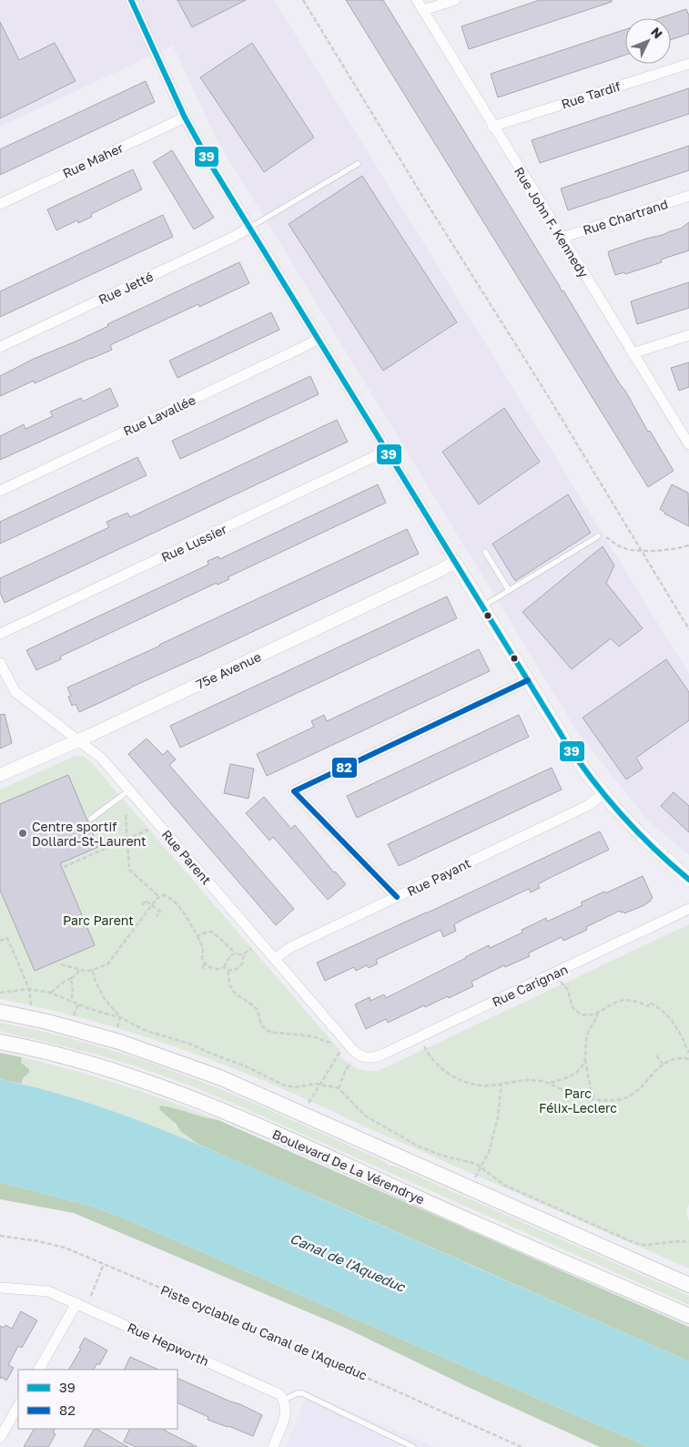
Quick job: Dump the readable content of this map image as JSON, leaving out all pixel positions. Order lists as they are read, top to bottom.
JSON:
{
  "streets": {
    "main road": ["Boulevard De La Vérendrye"],
    "street": [
      "Rue Tardif",
      "Rue Maher",
      "Rue Chartrand",
      "Rue John F. Kennedy",
      "Rue Jetté",
      "Rue Lavallée",
      "Rue Lussier",
      "75e Avenue",
      "Rue Parent",
      "Rue Payant",
      "Rue Carignan",
      "Rue Hepworth"
    ],
    "path": ["Piste cyclable du Canal de l'Aqueduc"]
  },
  "crossings": [
    ["Rue Tardif", "Rue John F. Kennedy"],
    ["Rue Chartrand", "Rue John F. Kennedy"],
    ["75e Avenue", "Rue Parent"],
    ["Rue Parent", "Rue Payant"],
    ["Rue Parent", "Rue Carignan"]
  ],
  "water": ["Canal de l'Aqueduc"],
  "parks": ["Parc Parent", "Parc Félix-Leclerc"],
  "places": ["Centre sportif Dollard-St-Laurent"],
  "lines": ["transit line 39", "transit line 82"],
  "legend": ["39", "82"],
  "north": "top right"
}
